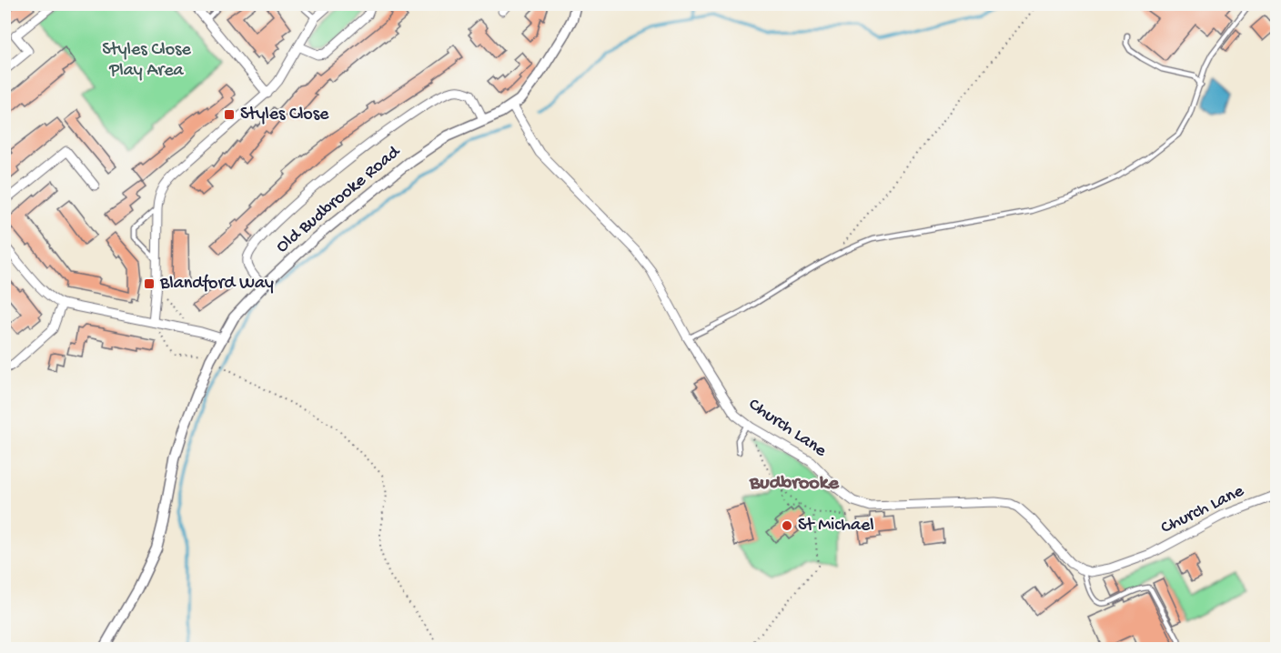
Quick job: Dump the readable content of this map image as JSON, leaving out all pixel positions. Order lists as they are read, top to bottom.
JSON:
{
  "streets": {
    "street": ["Old Budbrooke Road", "Church Lane"]
  },
  "crossings": [
    ["Old Budbrooke Road", "Church Lane"]
  ],
  "districts": ["Budbrooke"],
  "parks": ["Styles Close Play Area"],
  "places": {
    "transit": ["Styles Close", "Blandford Way"],
    "other": ["St Michael"]
  }
}
